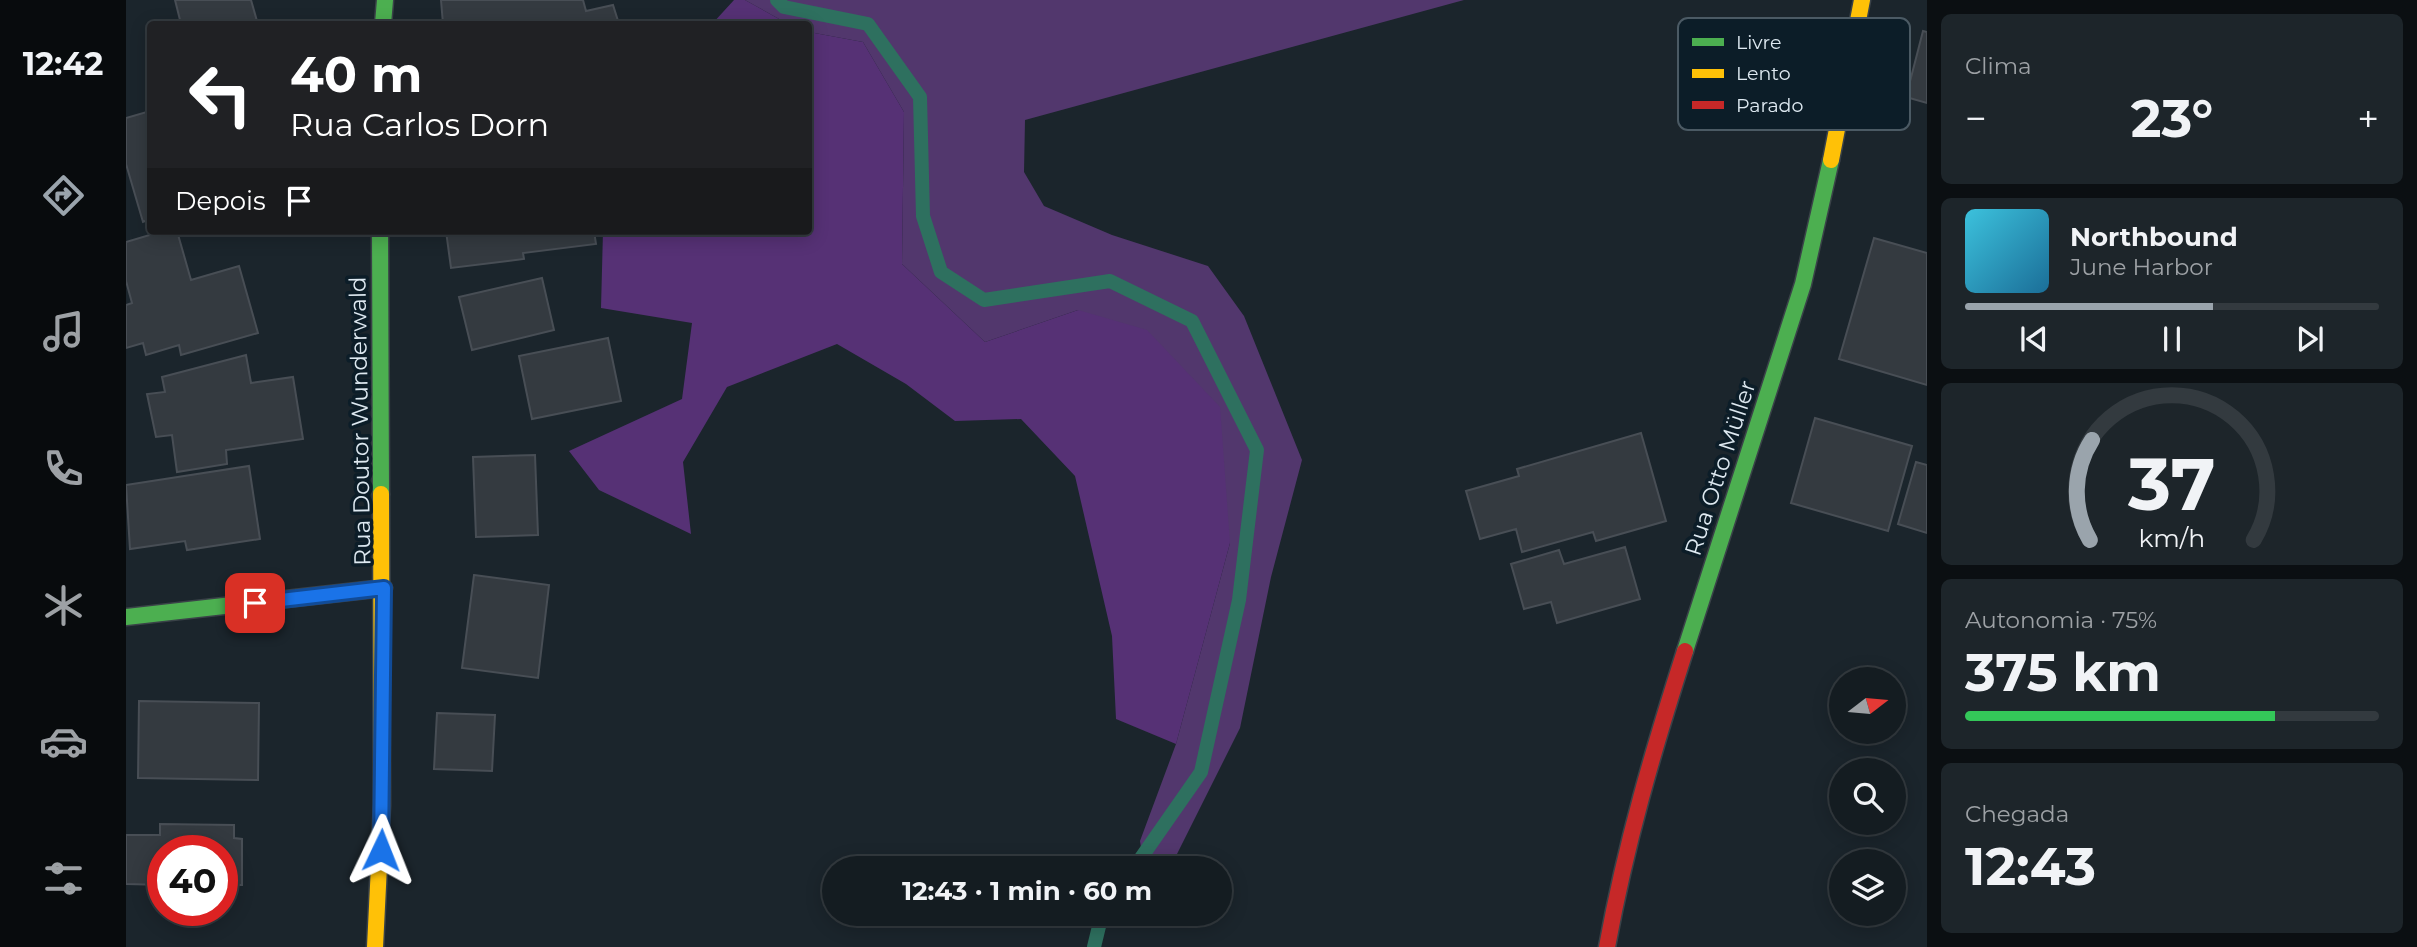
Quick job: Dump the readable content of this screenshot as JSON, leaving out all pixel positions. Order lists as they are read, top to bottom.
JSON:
{
  "streets": {
    "street": ["Rua Doutor Wunderwald", "Rua Otto Müller"]
  },
  "legend": ["Livre", "Lento", "Parado"],
  "north": "right",
  "page": {
    "tabs": "12:42",
    "tile": [
      "Clima",
      ["Autonomia · 75%", "375 km"],
      ["Chegada", "12:43"]
    ],
    "turn": ["40 m", "Rua Carlos Dorn"],
    "heat": ["−", "23°", "+"],
    "then": "Depois",
    "song": ["Northbound", "June Harbor"],
    "limit": "40",
    "trip": "12:43 · 1 min · 60 m",
    "gauge": ["37", "km/h"]
  }
}
